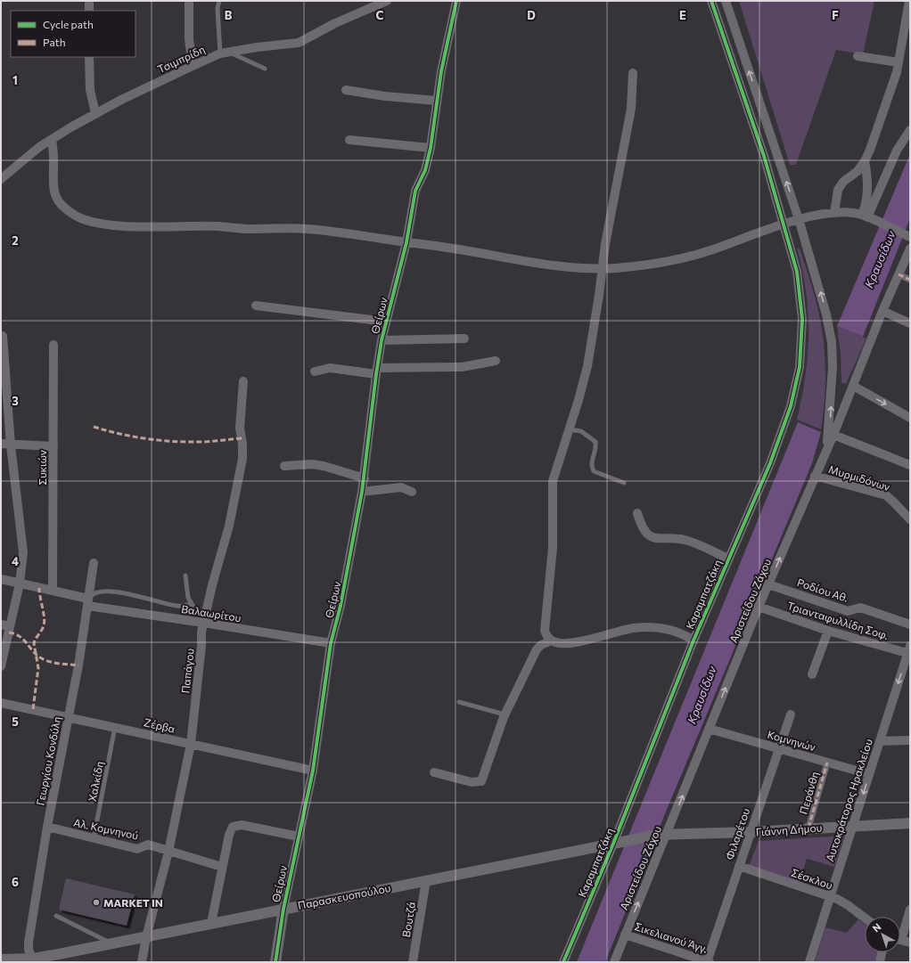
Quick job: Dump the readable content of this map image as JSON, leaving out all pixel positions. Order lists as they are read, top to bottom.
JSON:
{
  "streets": {
    "street": [
      "Τσιμπρίδη",
      "Θείρων",
      "Συκιών",
      "Μυρμιδόνων",
      "Ροδίου Αθ.",
      "Καραμπατζάκη",
      "Αριστείδου Ζάχου",
      "Βαλαωρίτου",
      "Τριανταφυλλίδη Σοφ.",
      "Παπάγου",
      "Ζέρβα",
      "Κομνηνών",
      "Γεωργίου Κονδύλη",
      "Περάνθη",
      "Αυτοκράτορος Ηρακλείου",
      "Αλ. Κομνηνού",
      "Γιάννη Δήμου",
      "Φιλαρέτου",
      "Σέσκλου",
      "Παρασκευοπούλου",
      "Βουτζά",
      "Σικελιανού Άγγ."
    ],
    "lane": ["Χαλκίδη"]
  },
  "crossings": [
    ["Θείρων", "Βαλαωρίτου"],
    ["Θείρων", "Ζέρβα"],
    ["Θείρων", "Παρασκευοπούλου"],
    ["Συκιών", "Βαλαωρίτου"],
    ["Μυρμιδόνων", "Αριστείδου Ζάχου"],
    ["Ροδίου Αθ.", "Αριστείδου Ζάχου"],
    ["Καραμπατζάκη", "Γιάννη Δήμου"],
    ["Καραμπατζάκη", "Παρασκευοπούλου"],
    ["Αριστείδου Ζάχου", "Τριανταφυλλίδη Σοφ."],
    ["Αριστείδου Ζάχου", "Κομνηνών"],
    ["Αριστείδου Ζάχου", "Γιάννη Δήμου"],
    ["Αριστείδου Ζάχου", "Σικελιανού Άγγ."],
    ["Βαλαωρίτου", "Παπάγου"],
    ["Βαλαωρίτου", "Γεωργίου Κονδύλη"],
    ["Τριανταφυλλίδη Σοφ.", "Αυτοκράτορος Ηρακλείου"],
    ["Παπάγου", "Ζέρβα"],
    ["Παπάγου", "Αλ. Κομνηνού"],
    ["Παπάγου", "Παρασκευοπούλου"],
    ["Ζέρβα", "Γεωργίου Κονδύλη"],
    ["Ζέρβα", "Χαλκίδη"],
    ["Κομνηνών", "Περάνθη"],
    ["Κομνηνών", "Αυτοκράτορος Ηρακλείου"],
    ["Κομνηνών", "Φιλαρέτου"],
    ["Γεωργίου Κονδύλη", "Αλ. Κομνηνού"],
    ["Γεωργίου Κονδύλη", "Παρασκευοπούλου"],
    ["Χαλκίδη", "Αλ. Κομνηνού"],
    ["Περάνθη", "Γιάννη Δήμου"],
    ["Αυτοκράτορος Ηρακλείου", "Γιάννη Δήμου"],
    ["Αυτοκράτορος Ηρακλείου", "Σέσκλου"],
    ["Γιάννη Δήμου", "Φιλαρέτου"],
    ["Γιάννη Δήμου", "Παρασκευοπούλου"],
    ["Φιλαρέτου", "Σέσκλου"],
    ["Φιλαρέτου", "Σικελιανού Άγγ."],
    ["Παρασκευοπούλου", "Βουτζά"]
  ],
  "one_way": ["Αριστείδου Ζάχου", "Αυτοκράτορος Ηρακλείου"],
  "water": ["Κραυσίδων"],
  "places": ["MARKET IN"],
  "legend": ["Cycle path", "Path"],
  "north": "top left",
  "grid": {
    "columns": [
      "B",
      "C",
      "D",
      "E",
      "F"
    ],
    "rows": [
      "1",
      "2",
      "3",
      "4",
      "5",
      "6"
    ]
  }
}
